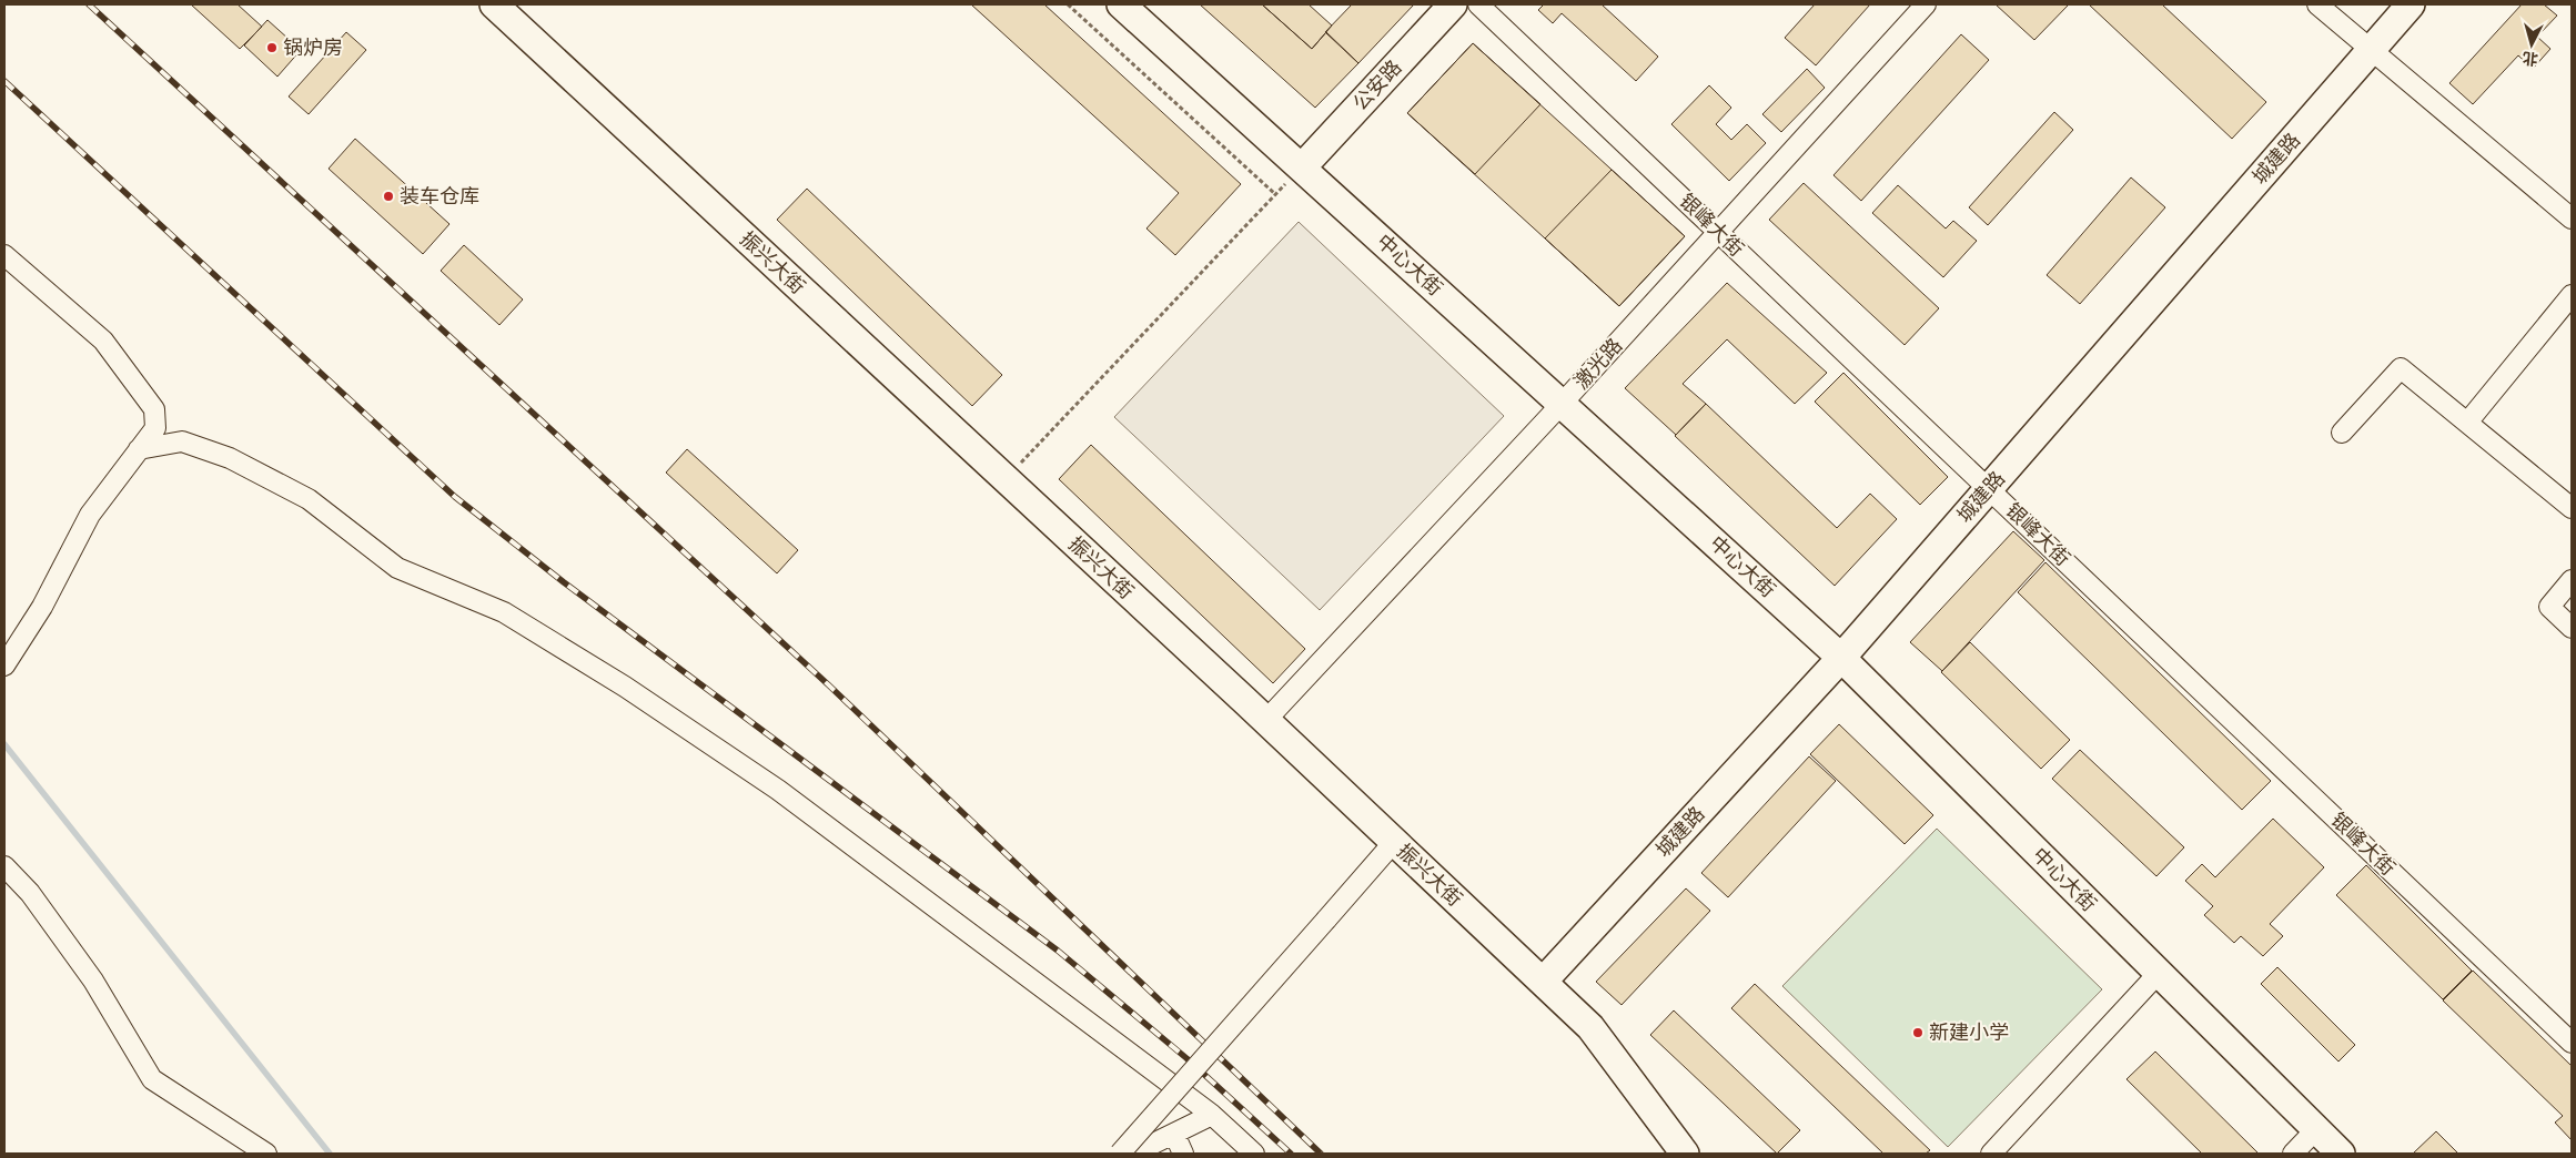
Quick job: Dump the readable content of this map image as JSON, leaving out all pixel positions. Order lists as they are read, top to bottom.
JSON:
{
  "streets": {
    "street": [
      "公安路",
      "城建路",
      "银峰大街",
      "振兴大街",
      "中心大街",
      "激光路"
    ]
  },
  "crossings": [
    ["公安路", "中心大街"],
    ["城建路", "银峰大街"],
    ["城建路", "振兴大街"],
    ["城建路", "中心大街"],
    ["银峰大街", "激光路"],
    ["振兴大街", "激光路"],
    ["中心大街", "激光路"]
  ],
  "places": ["锅炉房", "装车仓库", "新建小学"],
  "north": "bottom"
}
